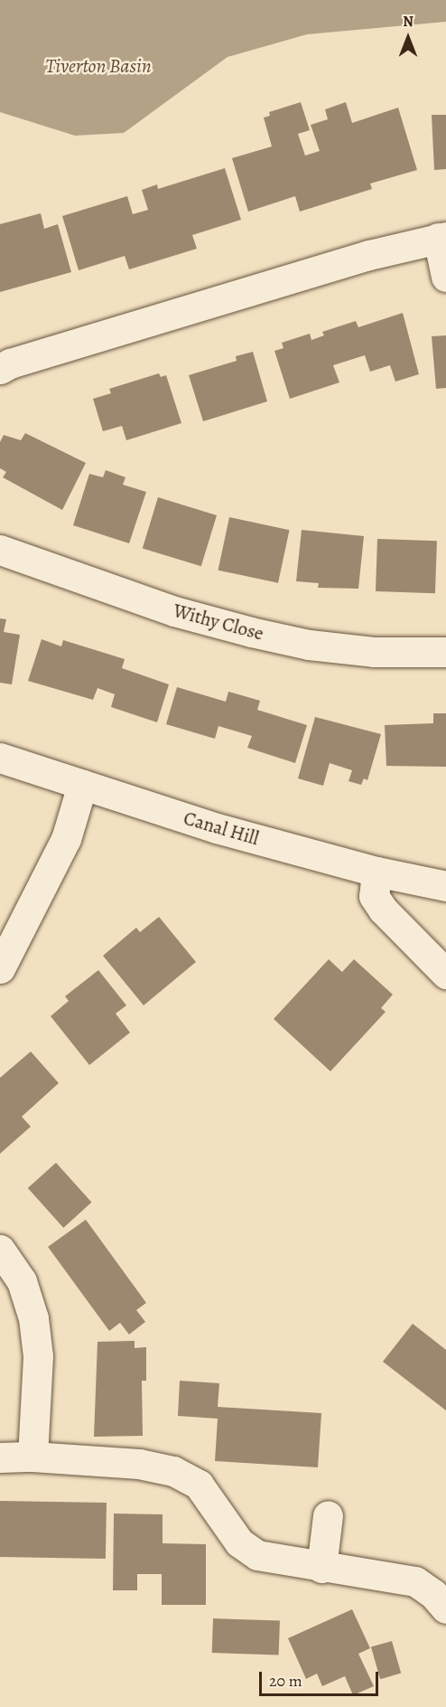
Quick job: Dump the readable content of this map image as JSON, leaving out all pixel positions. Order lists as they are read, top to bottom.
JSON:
{
  "streets": {
    "street": ["Withy Close", "Canal Hill"]
  },
  "water": ["Tiverton Basin"],
  "scale_bar": "20 m",
  "north": "top"
}
